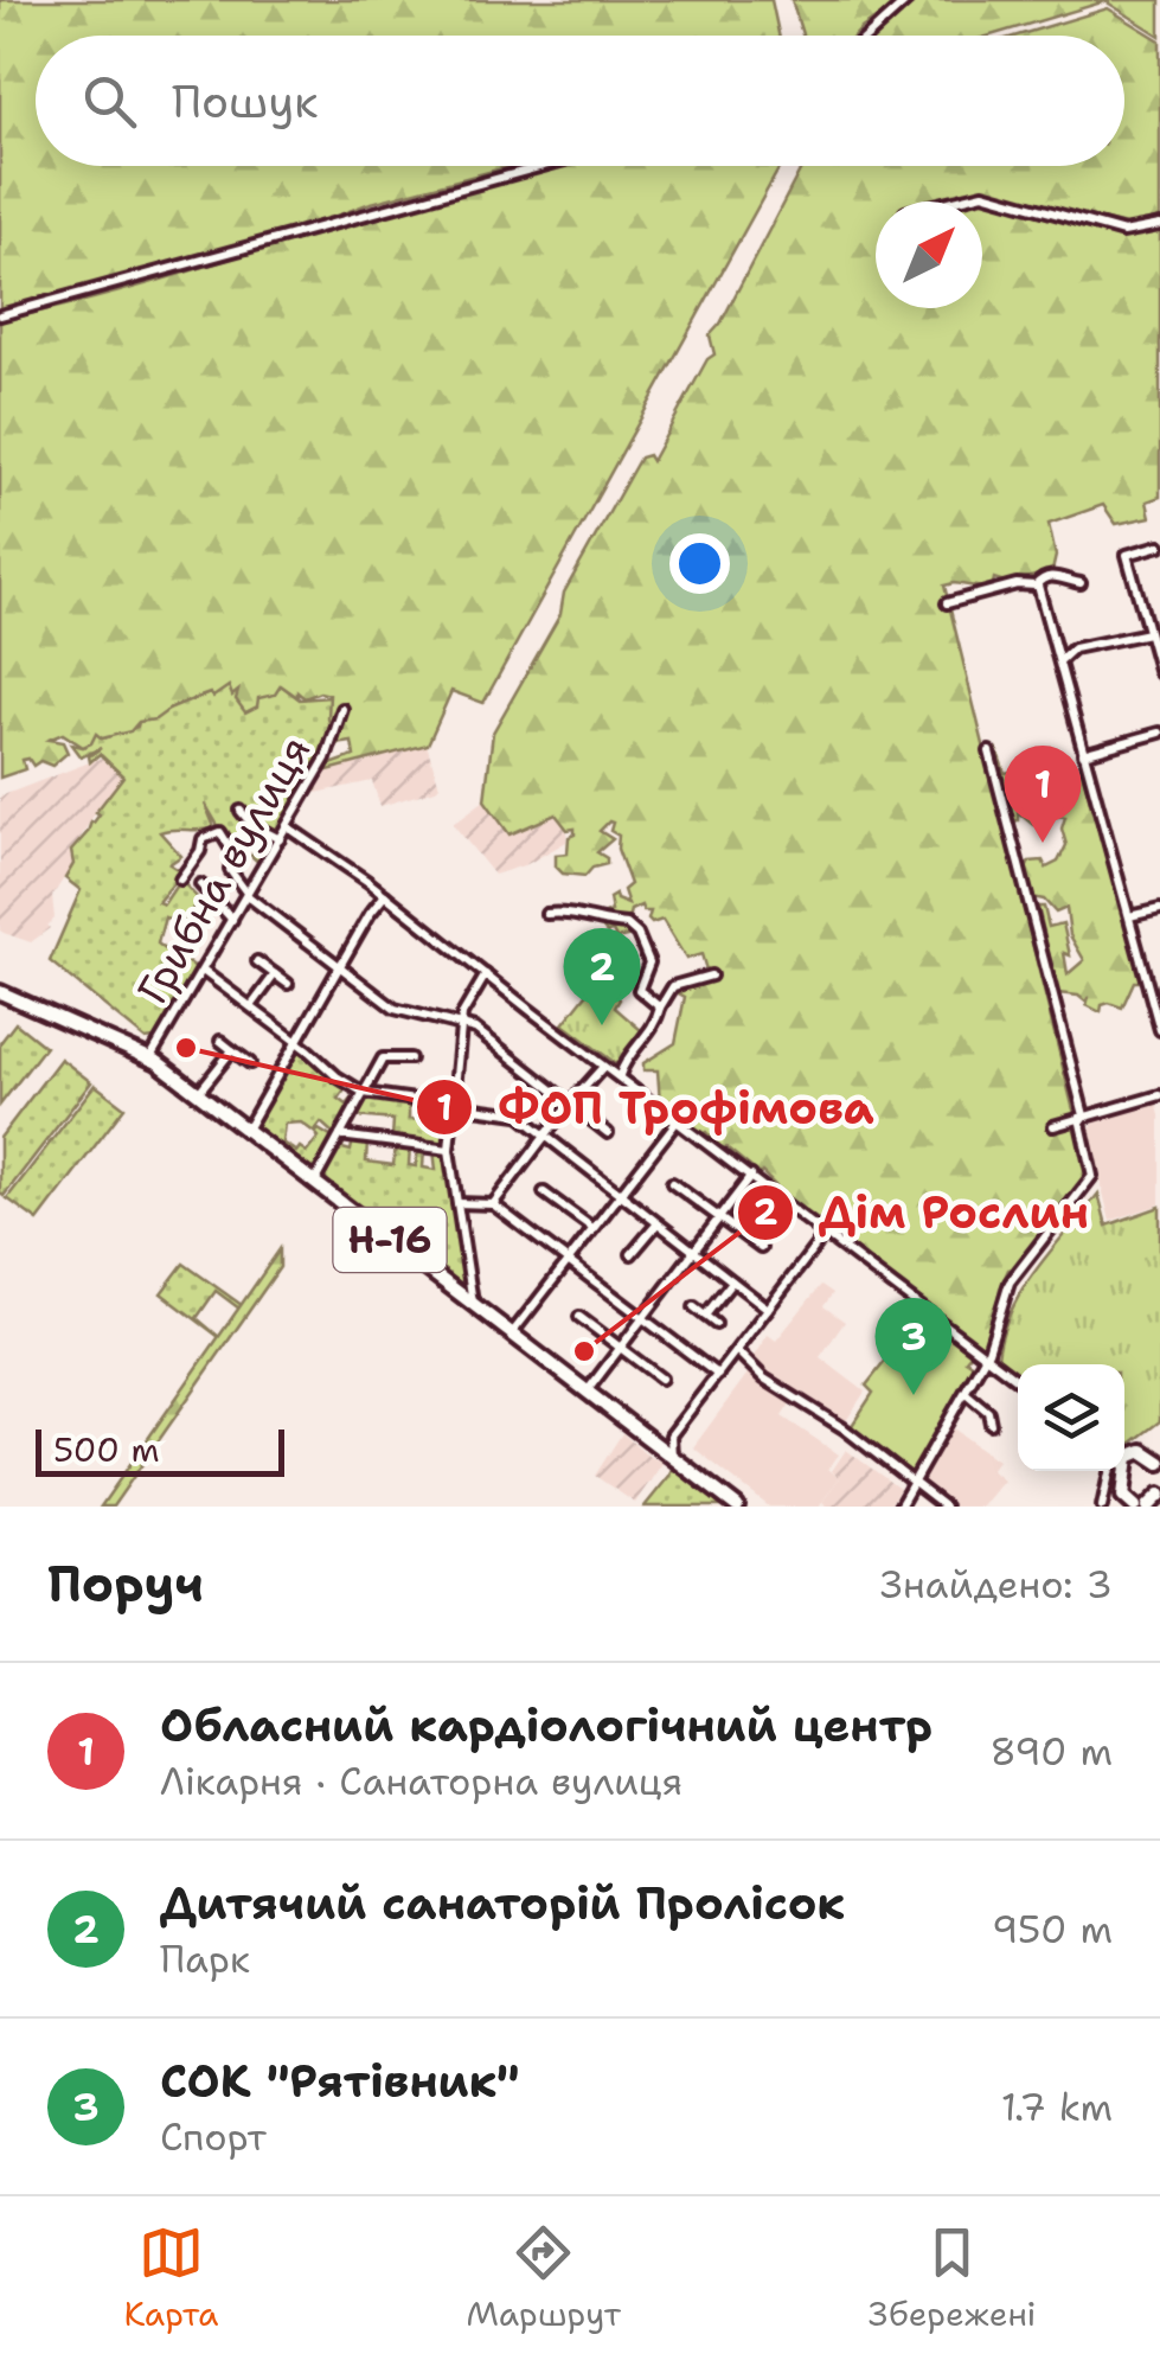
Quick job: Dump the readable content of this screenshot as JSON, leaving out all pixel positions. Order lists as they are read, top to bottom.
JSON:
{
  "streets": {
    "main road": ["Н-16"],
    "street": ["Грибна вулиця"]
  },
  "crossings": [
    ["Грибна вулиця", "Н-16"]
  ],
  "places": ["ФОП Трофімова", "Дім Рослин"],
  "scale_bar": "500 m",
  "north": "top right",
  "page": {
    "search": "Пошук",
    "pins": ["1", "2", "3"],
    "scale": "500 m",
    "heading": ["Поруч", "Знайдено: 3"],
    "list": [
      {
        "mark": "1",
        "name": "Обласний кардіологічний центр",
        "note": "Лікарня · Санаторна вулиця",
        "value": "890 m"
      },
      {
        "mark": "2",
        "name": "Дитячий санаторій Пролісок",
        "note": "Парк",
        "value": "950 m"
      },
      {
        "mark": "3",
        "name": "СОК \"Рятівник\"",
        "note": "Спорт",
        "value": "1.7 km"
      }
    ],
    "nav": ["Карта", "Маршрут", "Збережені"]
  }
}
